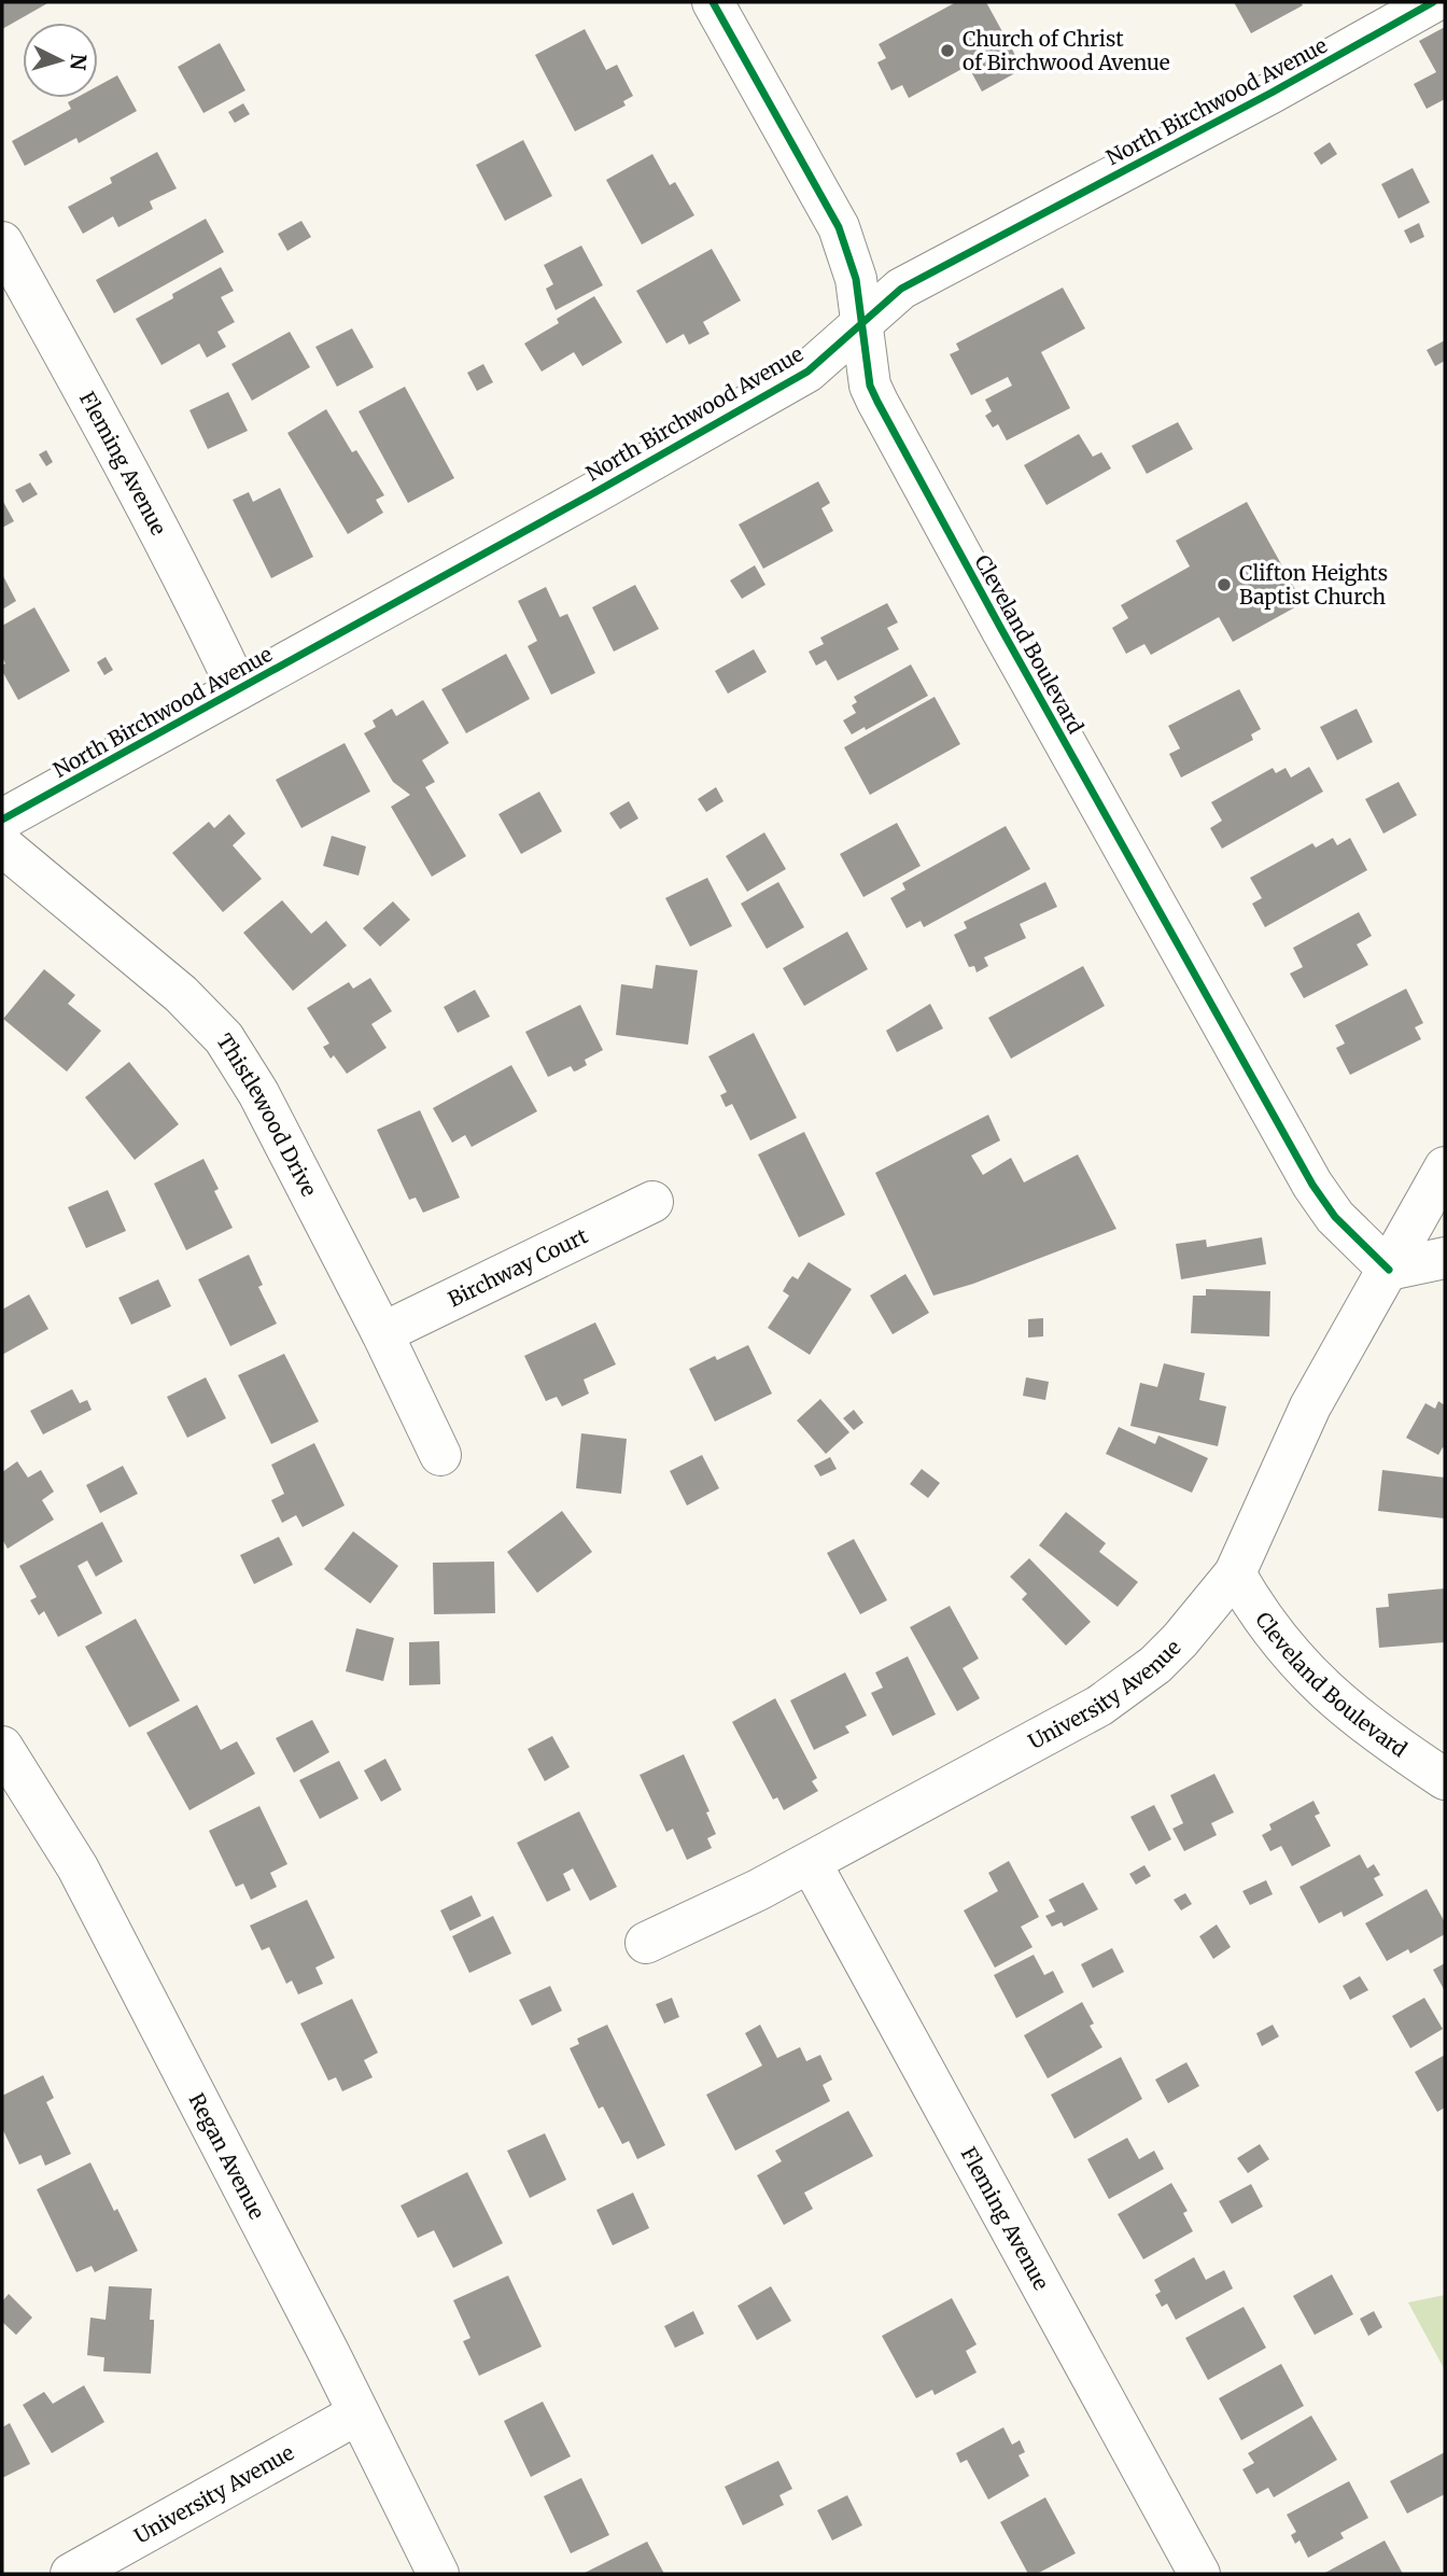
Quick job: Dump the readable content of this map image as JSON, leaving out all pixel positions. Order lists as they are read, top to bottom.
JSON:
{
  "streets": {
    "street": [
      "North Birchwood Avenue",
      "Fleming Avenue",
      "Cleveland Boulevard",
      "Thistlewood Drive",
      "Birchway Court",
      "University Avenue",
      "Regan Avenue"
    ]
  },
  "crossings": [
    ["North Birchwood Avenue", "Fleming Avenue"],
    ["North Birchwood Avenue", "Cleveland Boulevard"],
    ["Fleming Avenue", "University Avenue"],
    ["Cleveland Boulevard", "University Avenue"],
    ["Thistlewood Drive", "Birchway Court"],
    ["University Avenue", "Regan Avenue"]
  ],
  "places": ["Church of Christ of Birchwood Avenue", "Clifton Heights Baptist Church"],
  "north": "right"
}
